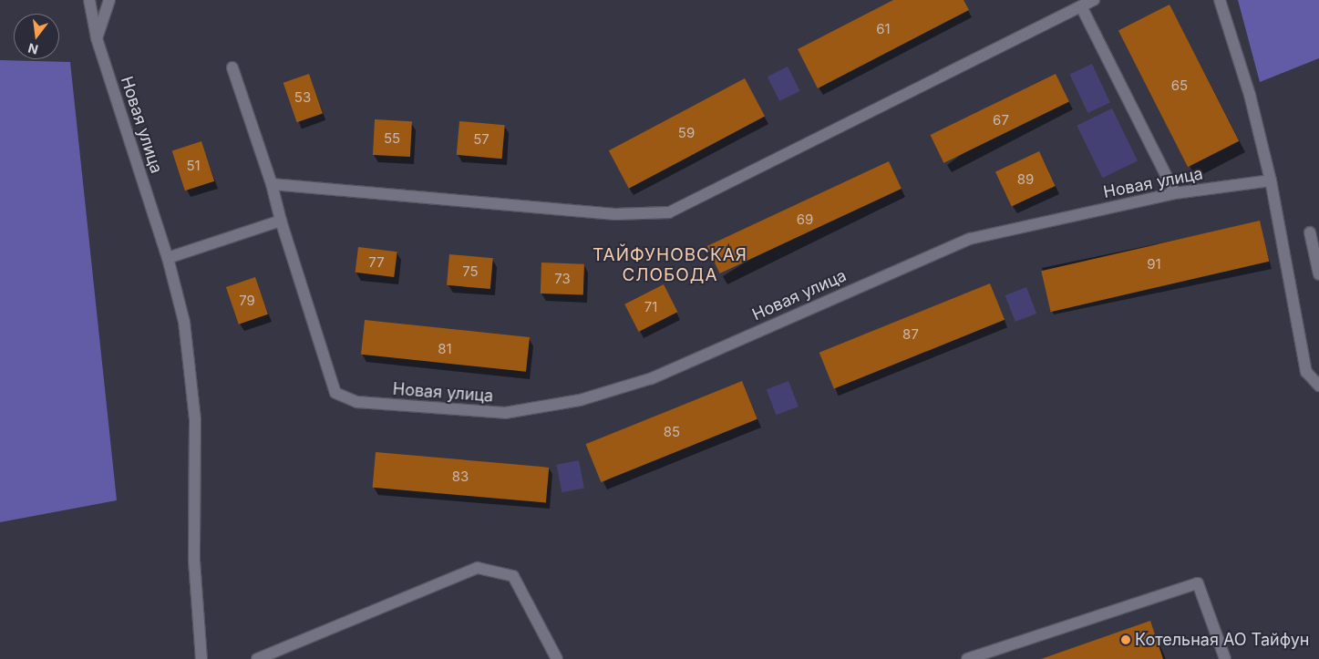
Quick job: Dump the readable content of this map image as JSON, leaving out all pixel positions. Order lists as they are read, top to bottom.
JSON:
{
  "streets": {
    "street": ["Новая улица"]
  },
  "districts": ["ТАЙФУНОВСКАЯ СЛОБОДА"],
  "places": ["Котельная АО Тайфун"],
  "house_numbers": [
    "61",
    "65",
    "53",
    "67",
    "59",
    "55",
    "57",
    "51",
    "89",
    "69",
    "77",
    "91",
    "75",
    "73",
    "79",
    "71",
    "87",
    "81",
    "85",
    "83"
  ],
  "north": "bottom"
}
